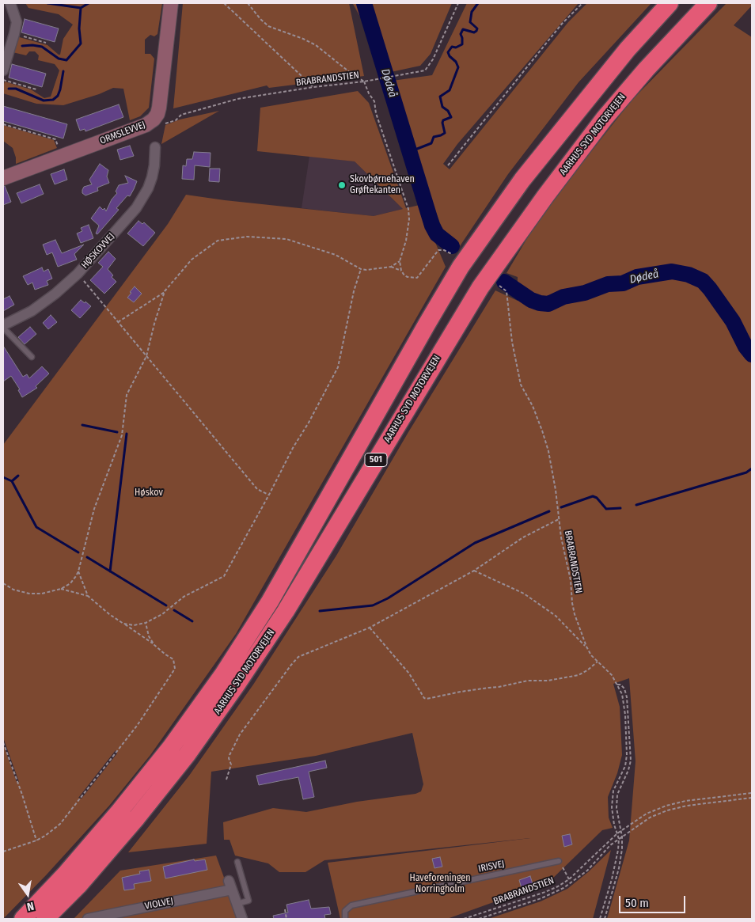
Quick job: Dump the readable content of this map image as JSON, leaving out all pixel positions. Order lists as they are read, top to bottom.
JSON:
{
  "streets": {
    "highway": ["AARHUS SYD MOTORVEJEN", "501"],
    "street": ["ORMSLEVVEJ", "HØSKOVVEJ", "VIOLVEJ"],
    "lane": ["IRISVEJ"],
    "path": ["BRABRANDSTIEN"]
  },
  "crossings": [
    ["BRABRANDSTIEN", "ORMSLEVVEJ"]
  ],
  "water": ["Dødeå"],
  "parks": ["Høskov", "Haveforeningen Norringholm"],
  "places": ["Skovbørnehaven Grøftekanten"],
  "scale_bar": "50 m",
  "north": "bottom"
}
